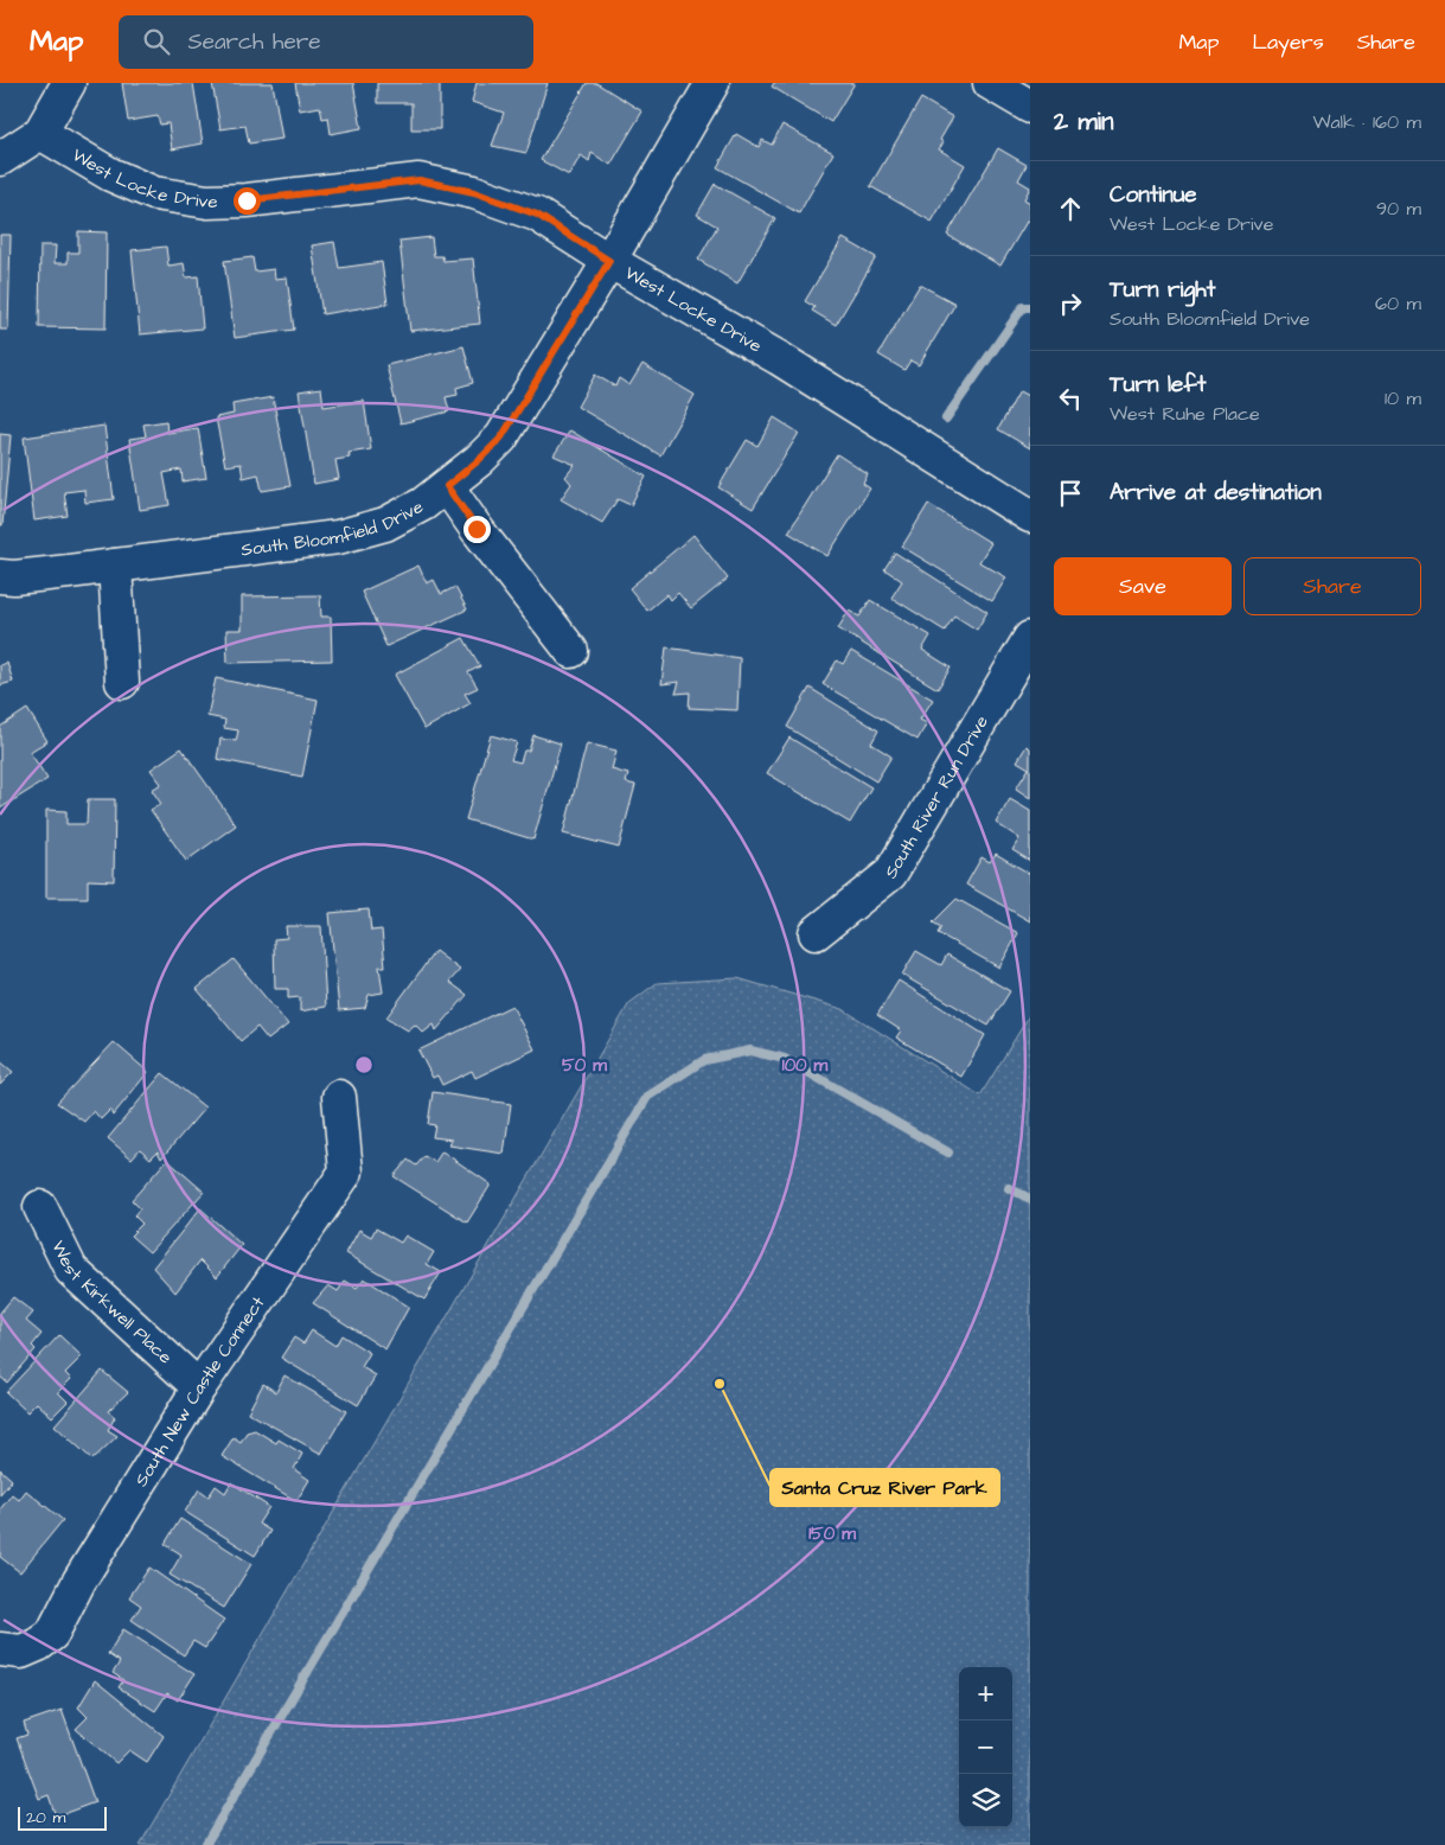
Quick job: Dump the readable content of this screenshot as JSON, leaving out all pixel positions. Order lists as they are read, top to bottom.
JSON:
{
  "streets": {
    "street": [
      "West Locke Drive",
      "South Bloomfield Drive",
      "South River Run Drive",
      "West Kirkwell Place",
      "South New Castle Connect"
    ]
  },
  "crossings": [
    ["West Locke Drive", "South Bloomfield Drive"],
    ["West Kirkwell Place", "South New Castle Connect"]
  ],
  "places": ["Santa Cruz River Park"],
  "scale_bar": "20 m",
  "page": {
    "header": "Map",
    "search": "Search here",
    "nav": ["Map", "Layers", "Share"],
    "heading": ["2 min", "Walk · 160 m"],
    "list": [
      ["Continue", "West Locke Drive", "90 m"],
      ["Turn right", "South Bloomfield Drive", "60 m"],
      ["Turn left", "West Ruhe Place", "10 m"],
      "Arrive at destination"
    ],
    "buttons": ["Save", "Share"],
    "map_buttons": ["+", "−"],
    "scale": "20 m"
  },
  "rings": ["50 m", "100 m", "150 m"]
}
